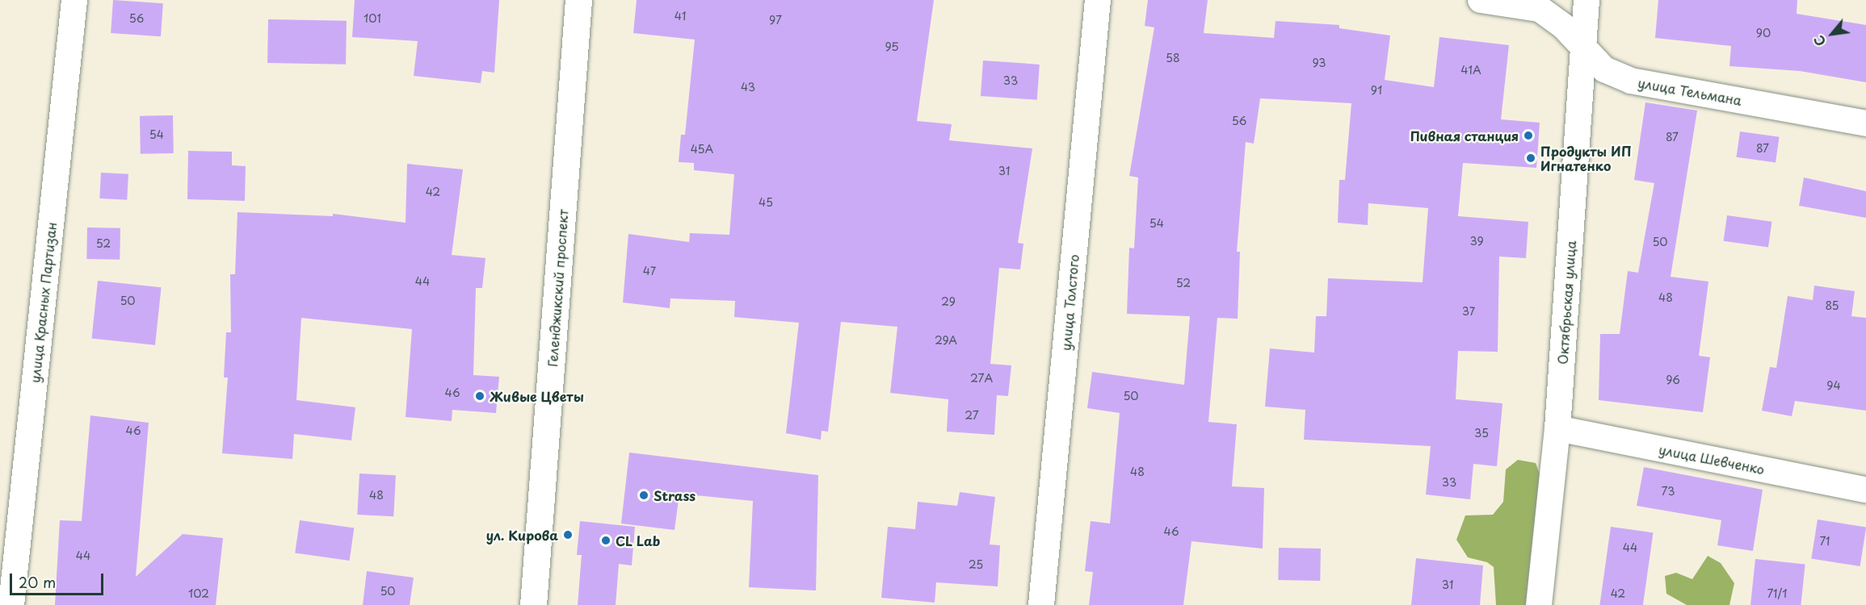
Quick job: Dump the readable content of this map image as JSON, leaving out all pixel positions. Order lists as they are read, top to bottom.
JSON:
{
  "streets": {
    "main road": ["Геленджикский проспект"],
    "street": [
      "улица Тельмана",
      "улица Красных Партизан",
      "улица Толстого",
      "Октябрьская улица",
      "улица Шевченко"
    ]
  },
  "crossings": [
    ["улица Тельмана", "Октябрьская улица"],
    ["Октябрьская улица", "улица Шевченко"]
  ],
  "places": [
    "Пивная станция",
    "Продукты ИП Игнатенко",
    "Живые Цветы",
    "Strass",
    "ул. Кирова",
    "CL Lab"
  ],
  "house_numbers": [
    "41",
    "56",
    "101",
    "97",
    "90",
    "95",
    "58",
    "93",
    "41А",
    "33",
    "43",
    "91",
    "56",
    "54",
    "87",
    "87",
    "45А",
    "31",
    "42",
    "45",
    "54",
    "39",
    "50",
    "52",
    "47",
    "44",
    "52",
    "48",
    "50",
    "29",
    "85",
    "37",
    "29А",
    "27А",
    "96",
    "94",
    "46",
    "50",
    "27",
    "46",
    "35",
    "48",
    "33",
    "73",
    "48",
    "46",
    "71",
    "44",
    "44",
    "25",
    "31",
    "50",
    "102",
    "42",
    "71/1"
  ],
  "scale_bar": "20 m",
  "north": "bottom left"
}
